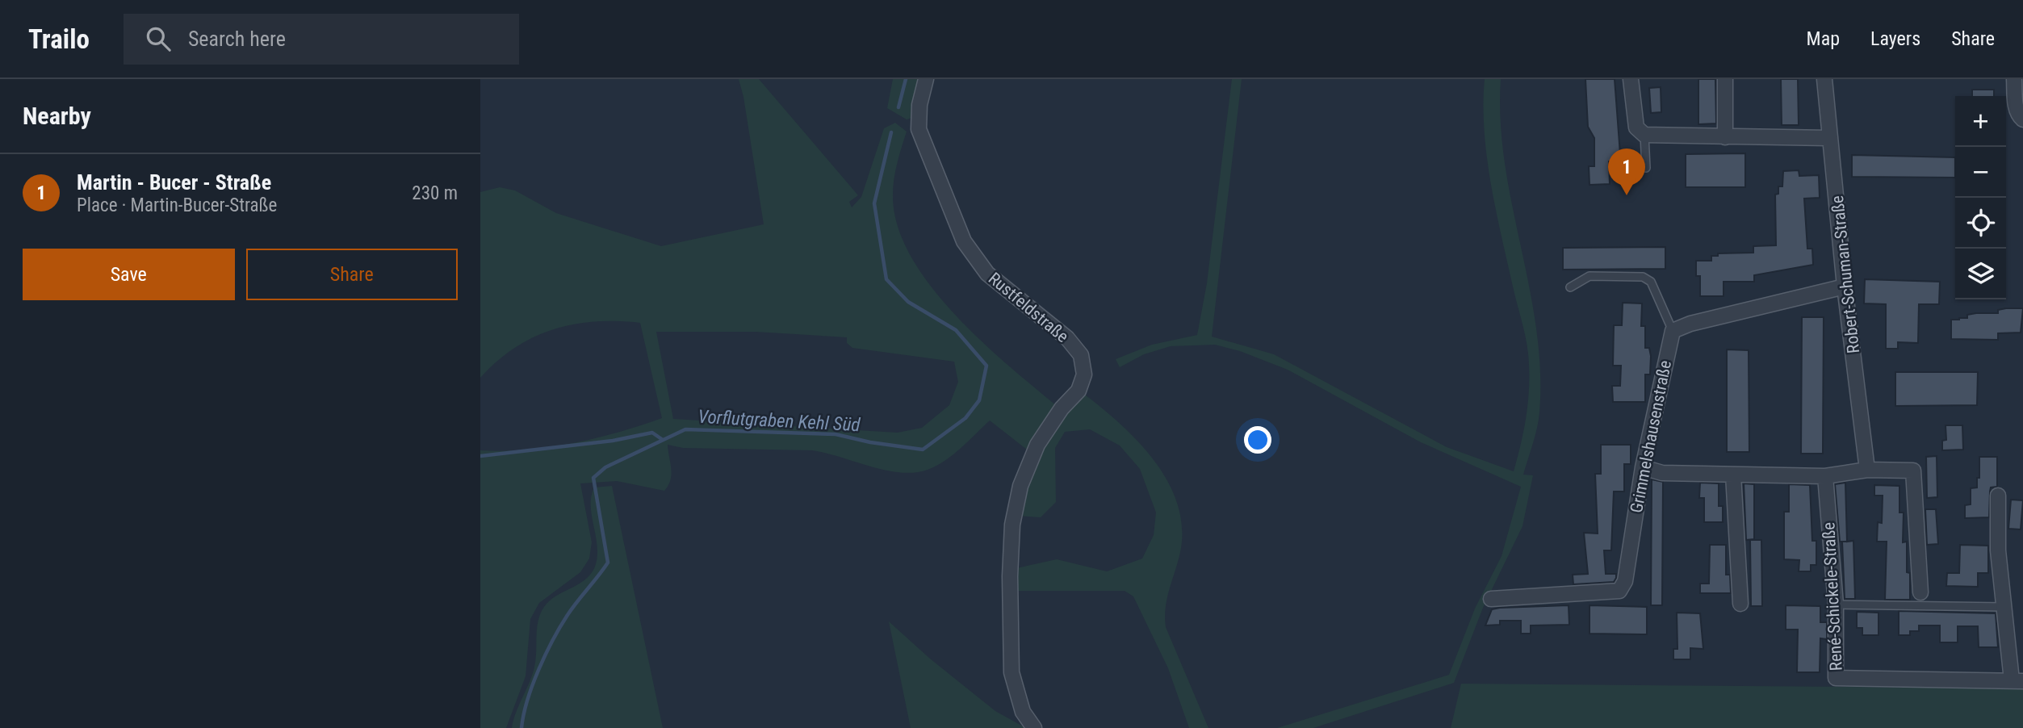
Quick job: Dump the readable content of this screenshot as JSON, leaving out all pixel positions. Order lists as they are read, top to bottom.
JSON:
{
  "streets": {
    "street": [
      "Robert-Schuman-Straße",
      "Rustfeldstraße",
      "Grimmelshausenstraße",
      "René-Schickele-Straße"
    ]
  },
  "water": ["Vorflutgraben Kehl Süd"],
  "page": {
    "header": "Trailo",
    "search": "Search here",
    "nav": ["Map", "Layers", "Share"],
    "heading": "Nearby",
    "map_buttons": ["+", "−"],
    "pins": "1",
    "list": [
      {
        "mark": "1",
        "name": "Martin - Bucer - Straße",
        "note": "Place · Martin-Bucer-Straße",
        "value": "230 m"
      }
    ],
    "buttons": ["Save", "Share"]
  }
}
